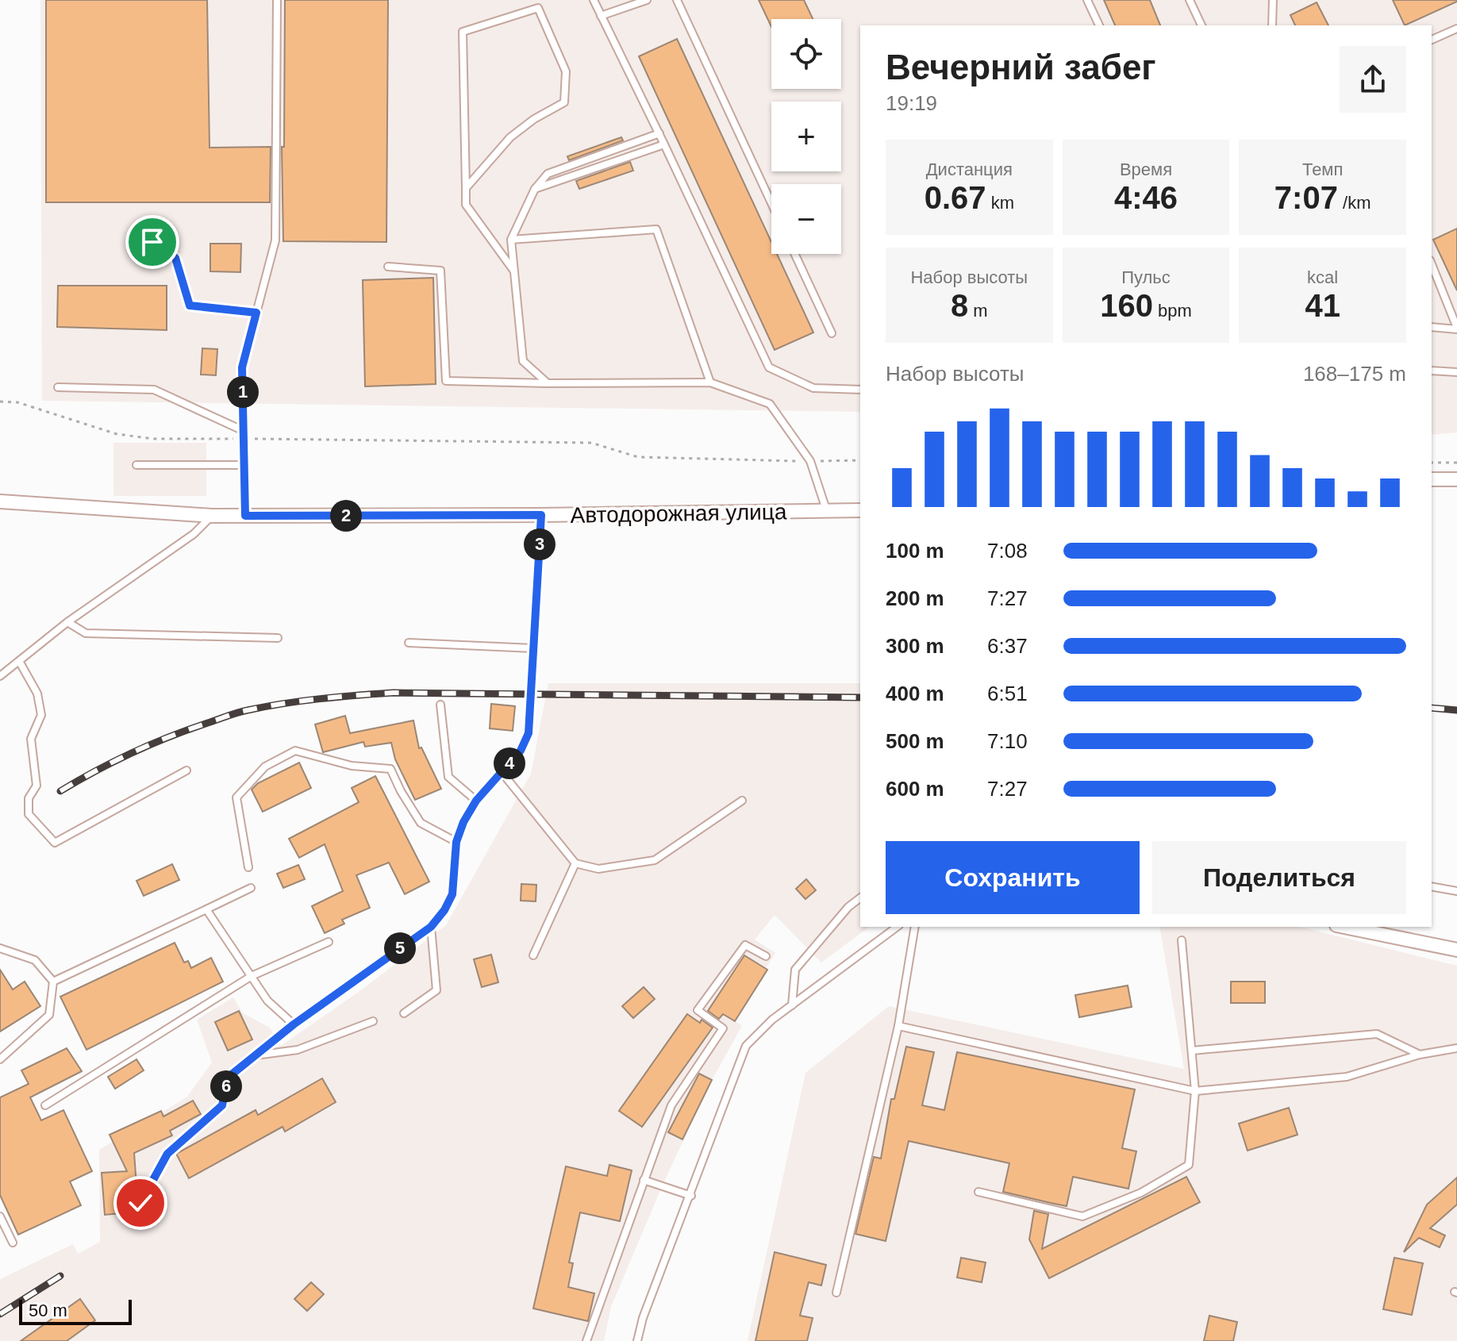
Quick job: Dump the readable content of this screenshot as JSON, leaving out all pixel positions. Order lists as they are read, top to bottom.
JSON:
{
  "streets": {
    "street": ["Автодорожная улица"]
  },
  "scale_bar": "50 m",
  "page": {
    "map_buttons": ["+", "−"],
    "heading": ["Вечерний забег", "19:19"],
    "stats": [
      ["Дистанция", "0.67 km"],
      ["Время", "4:46"],
      ["Темп", "7:07 /km"],
      ["Набор высоты", "8 m"],
      ["Пульс", "160 bpm"],
      ["kcal", "41"]
    ],
    "chart": ["Набор высоты", "168–175 m"],
    "pins": [
      "1",
      "2",
      "3",
      "4",
      "5",
      "6"
    ],
    "list": [
      {
        "name": "100 m",
        "note": "7:08"
      },
      {
        "name": "200 m",
        "note": "7:27"
      },
      {
        "name": "300 m",
        "note": "6:37"
      },
      {
        "name": "400 m",
        "note": "6:51"
      },
      {
        "name": "500 m",
        "note": "7:10"
      },
      {
        "name": "600 m",
        "note": "7:27"
      }
    ],
    "buttons": ["Сохранить", "Поделиться"],
    "scale": "50 m"
  }
}
